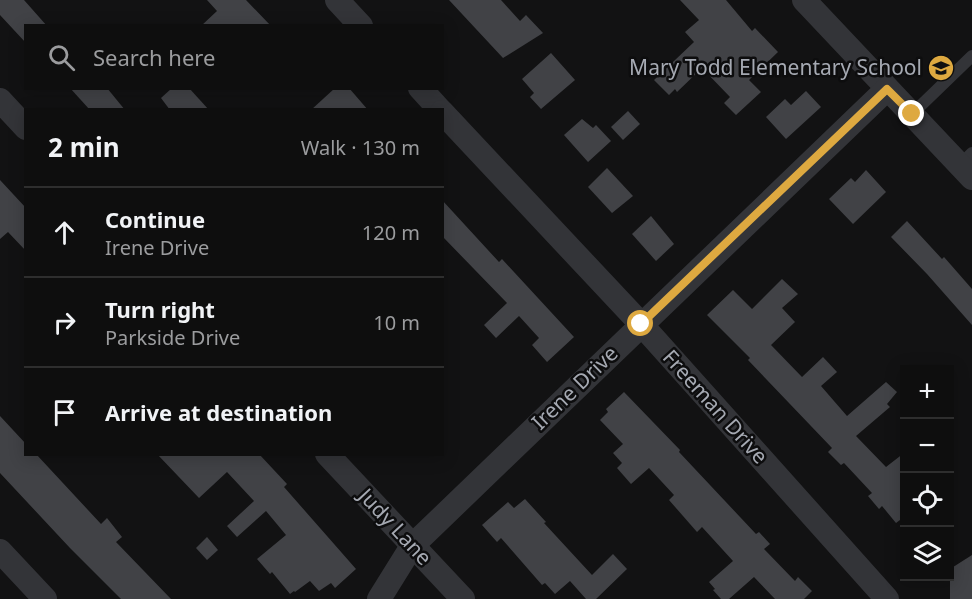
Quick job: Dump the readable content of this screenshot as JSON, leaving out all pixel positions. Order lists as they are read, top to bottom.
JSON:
{
  "streets": {
    "street": ["Irene Drive", "Freeman Drive", "Judy Lane"]
  },
  "crossings": [
    ["Irene Drive", "Freeman Drive"],
    ["Irene Drive", "Judy Lane"]
  ],
  "places": {
    "school or university": ["Mary Todd Elementary School"]
  },
  "page": {
    "search": "Search here",
    "heading": ["2 min", "Walk · 130 m"],
    "list": [
      ["Continue", "Irene Drive", "120 m"],
      ["Turn right", "Parkside Drive", "10 m"],
      "Arrive at destination"
    ],
    "map_buttons": ["+", "−"]
  }
}
